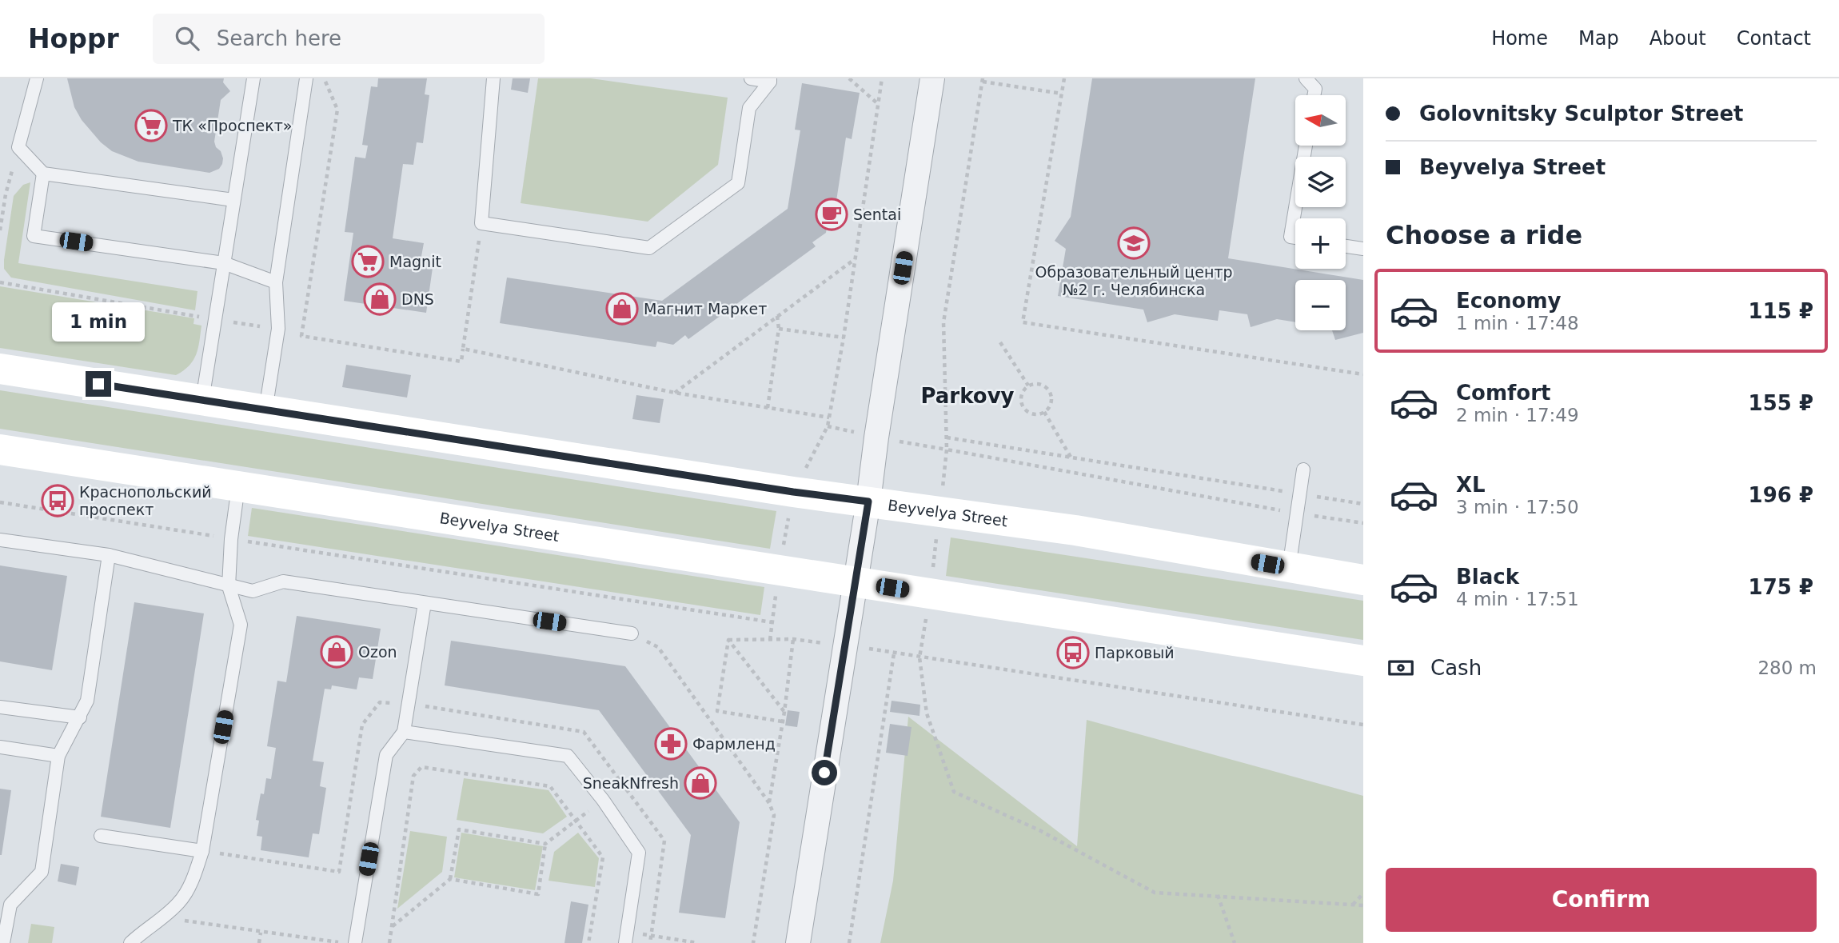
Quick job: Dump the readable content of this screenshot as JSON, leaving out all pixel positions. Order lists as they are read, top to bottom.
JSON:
{
  "streets": {
    "main road": ["Beyvelya Street"]
  },
  "districts": ["Parkovy"],
  "places": {
    "supermarket": ["ТК «Проспект»", "Magnit"],
    "cafe": ["Sentai"],
    "school or university": ["Образовательный центр №2 г. Челябинска"],
    "shop": [
      "DNS",
      "Магнит Маркет",
      "Ozon",
      "SneakNfresh"
    ],
    "bus stop": ["Краснопольский проспект", "Парковый"],
    "pharmacy": ["Фармленд"]
  },
  "north": "left",
  "page": {
    "header": "Hoppr",
    "search": "Search here",
    "nav": [
      "Home",
      "Map",
      "About",
      "Contact"
    ],
    "banner": ["Golovnitsky Sculptor Street", "Beyvelya Street"],
    "map_buttons": ["+", "−"],
    "heading": "Choose a ride",
    "list": [
      {
        "name": "Economy",
        "note": "1 min · 17:48",
        "value": "115 ₽"
      },
      {
        "name": "Comfort",
        "note": "2 min · 17:49",
        "value": "155 ₽"
      },
      {
        "name": "XL",
        "note": "3 min · 17:50",
        "value": "196 ₽"
      },
      {
        "name": "Black",
        "note": "4 min · 17:51",
        "value": "175 ₽"
      }
    ],
    "bubble": "1 min",
    "pay": ["Cash", "280 m"],
    "buttons": "Confirm"
  }
}
